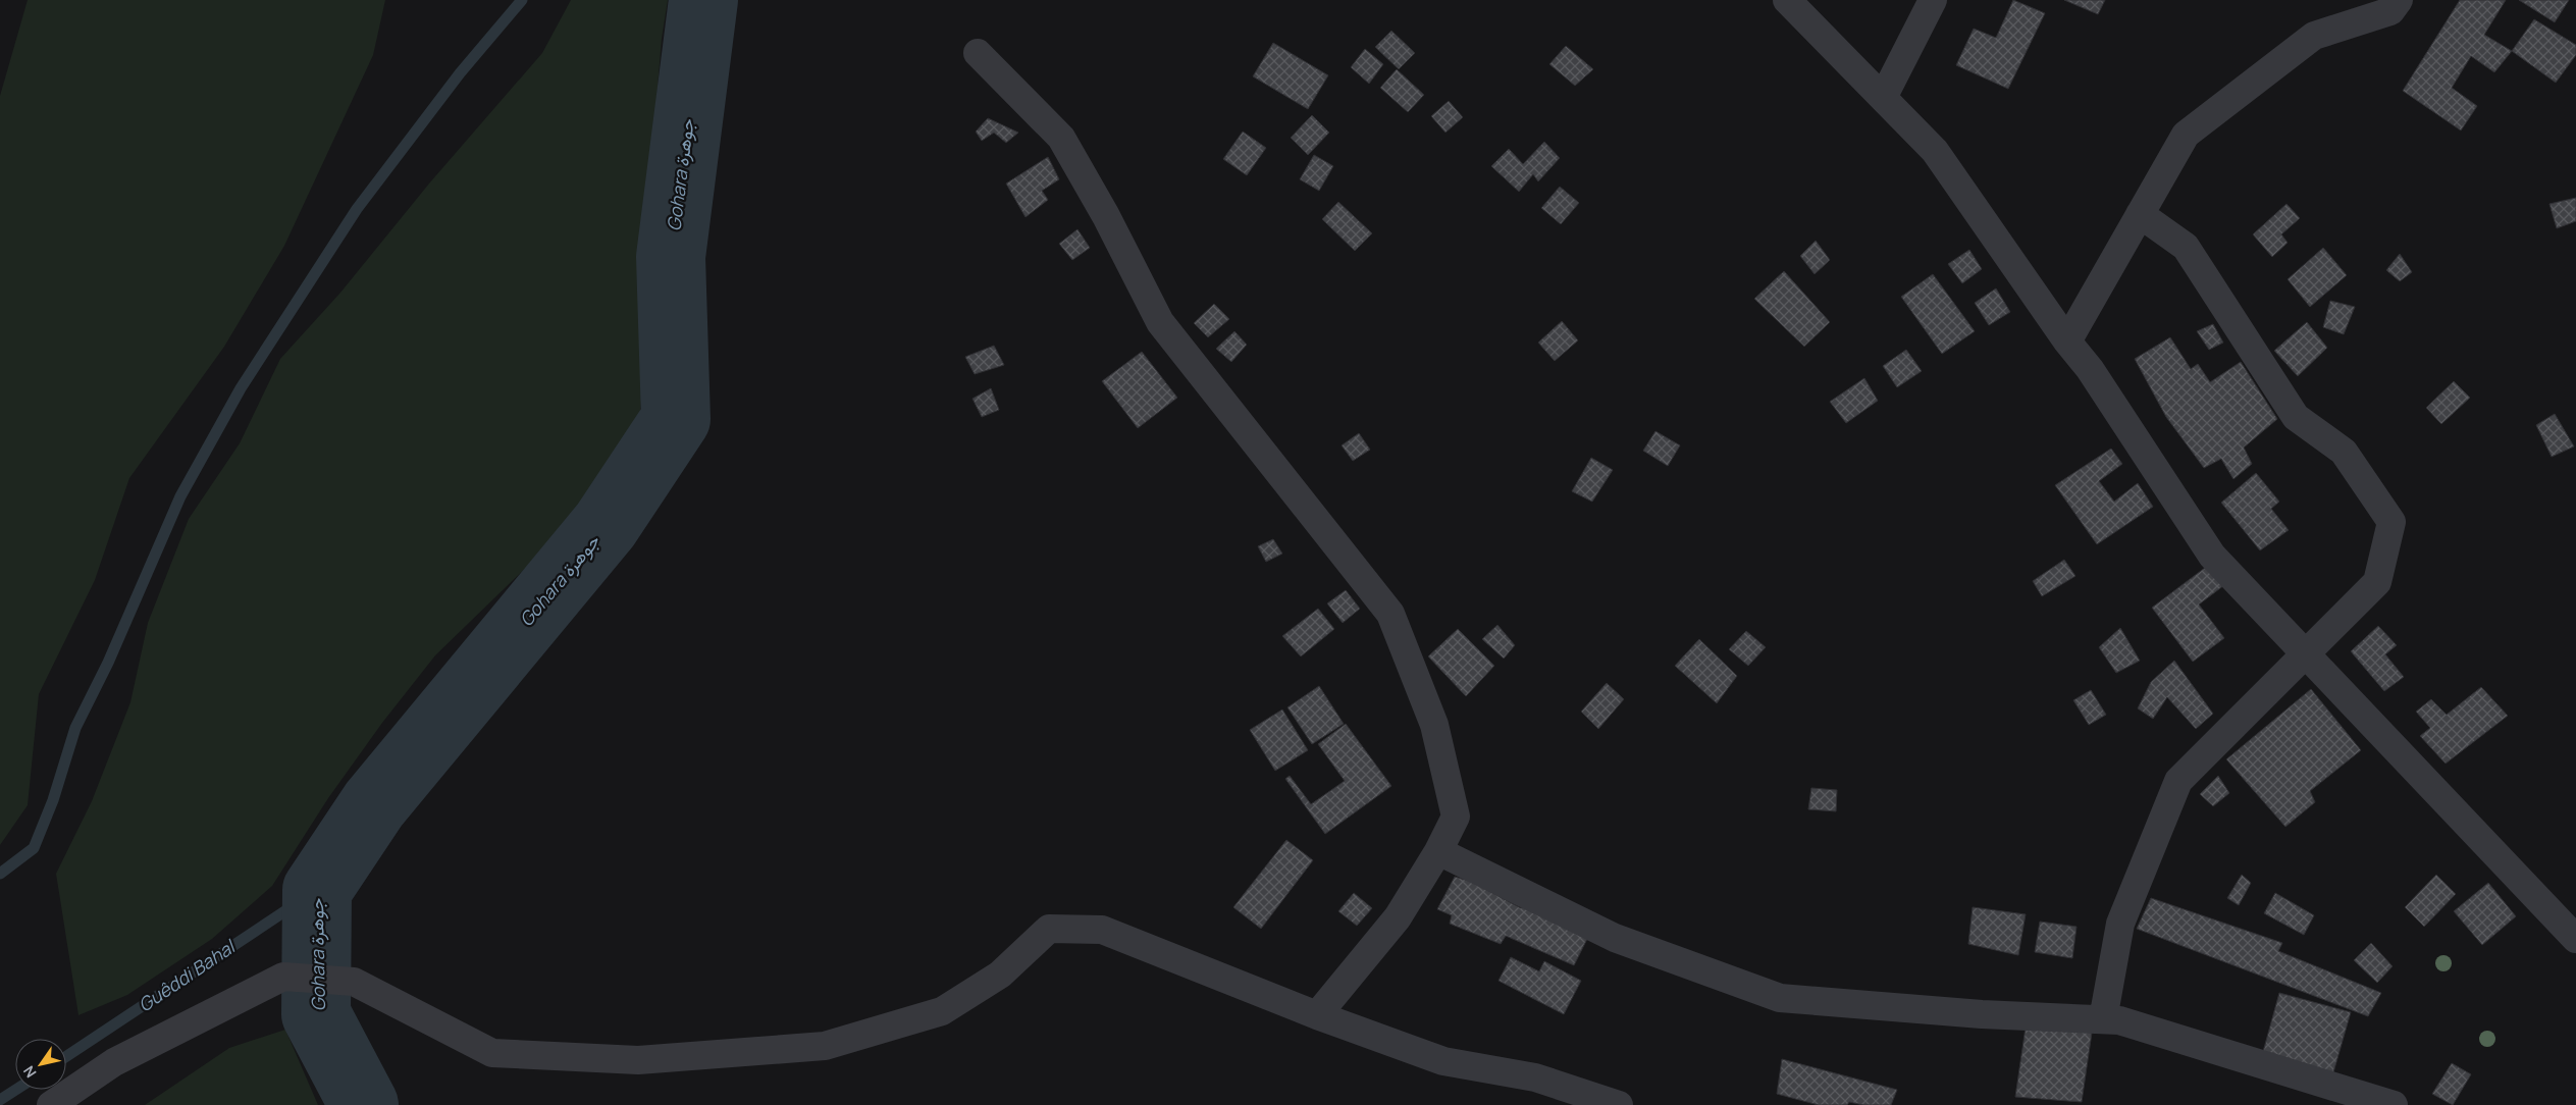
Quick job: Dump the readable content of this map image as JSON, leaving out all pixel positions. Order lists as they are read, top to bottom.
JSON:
{
  "water": ["Gohara جوهرة", "Guêddi Bahal"],
  "north": "bottom left"
}
